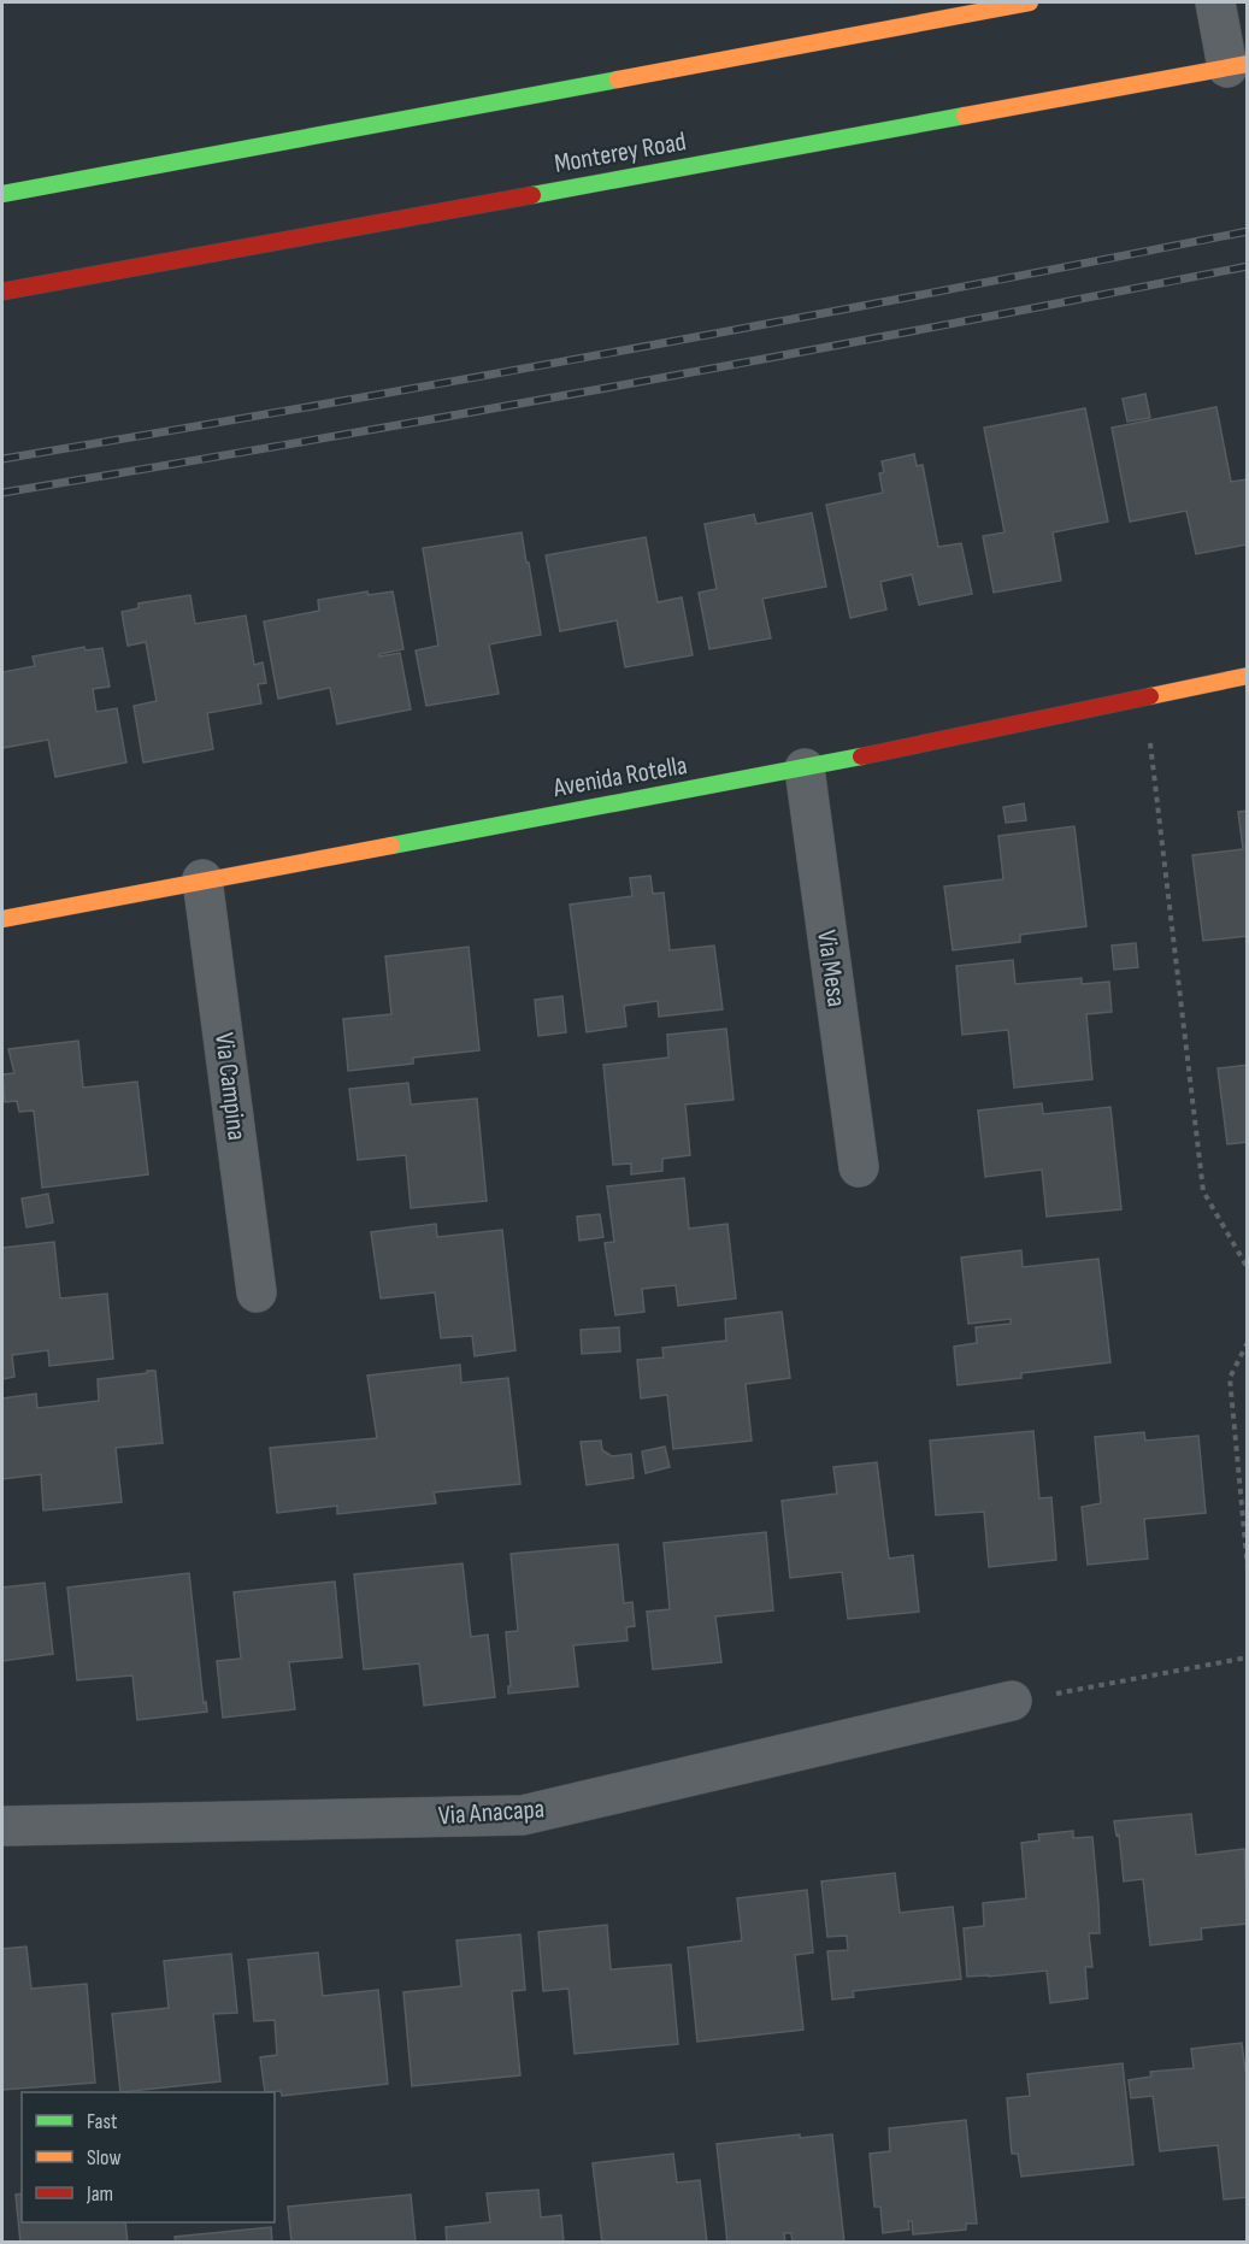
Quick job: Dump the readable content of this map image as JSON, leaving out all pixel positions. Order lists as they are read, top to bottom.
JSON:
{
  "streets": {
    "main road": ["Monterey Road", "Avenida Rotella"],
    "street": ["Via Mesa", "Via Campina", "Via Anacapa"]
  },
  "crossings": [
    ["Avenida Rotella", "Via Mesa"],
    ["Avenida Rotella", "Via Campina"]
  ],
  "legend": ["Fast", "Slow", "Jam"]
}
